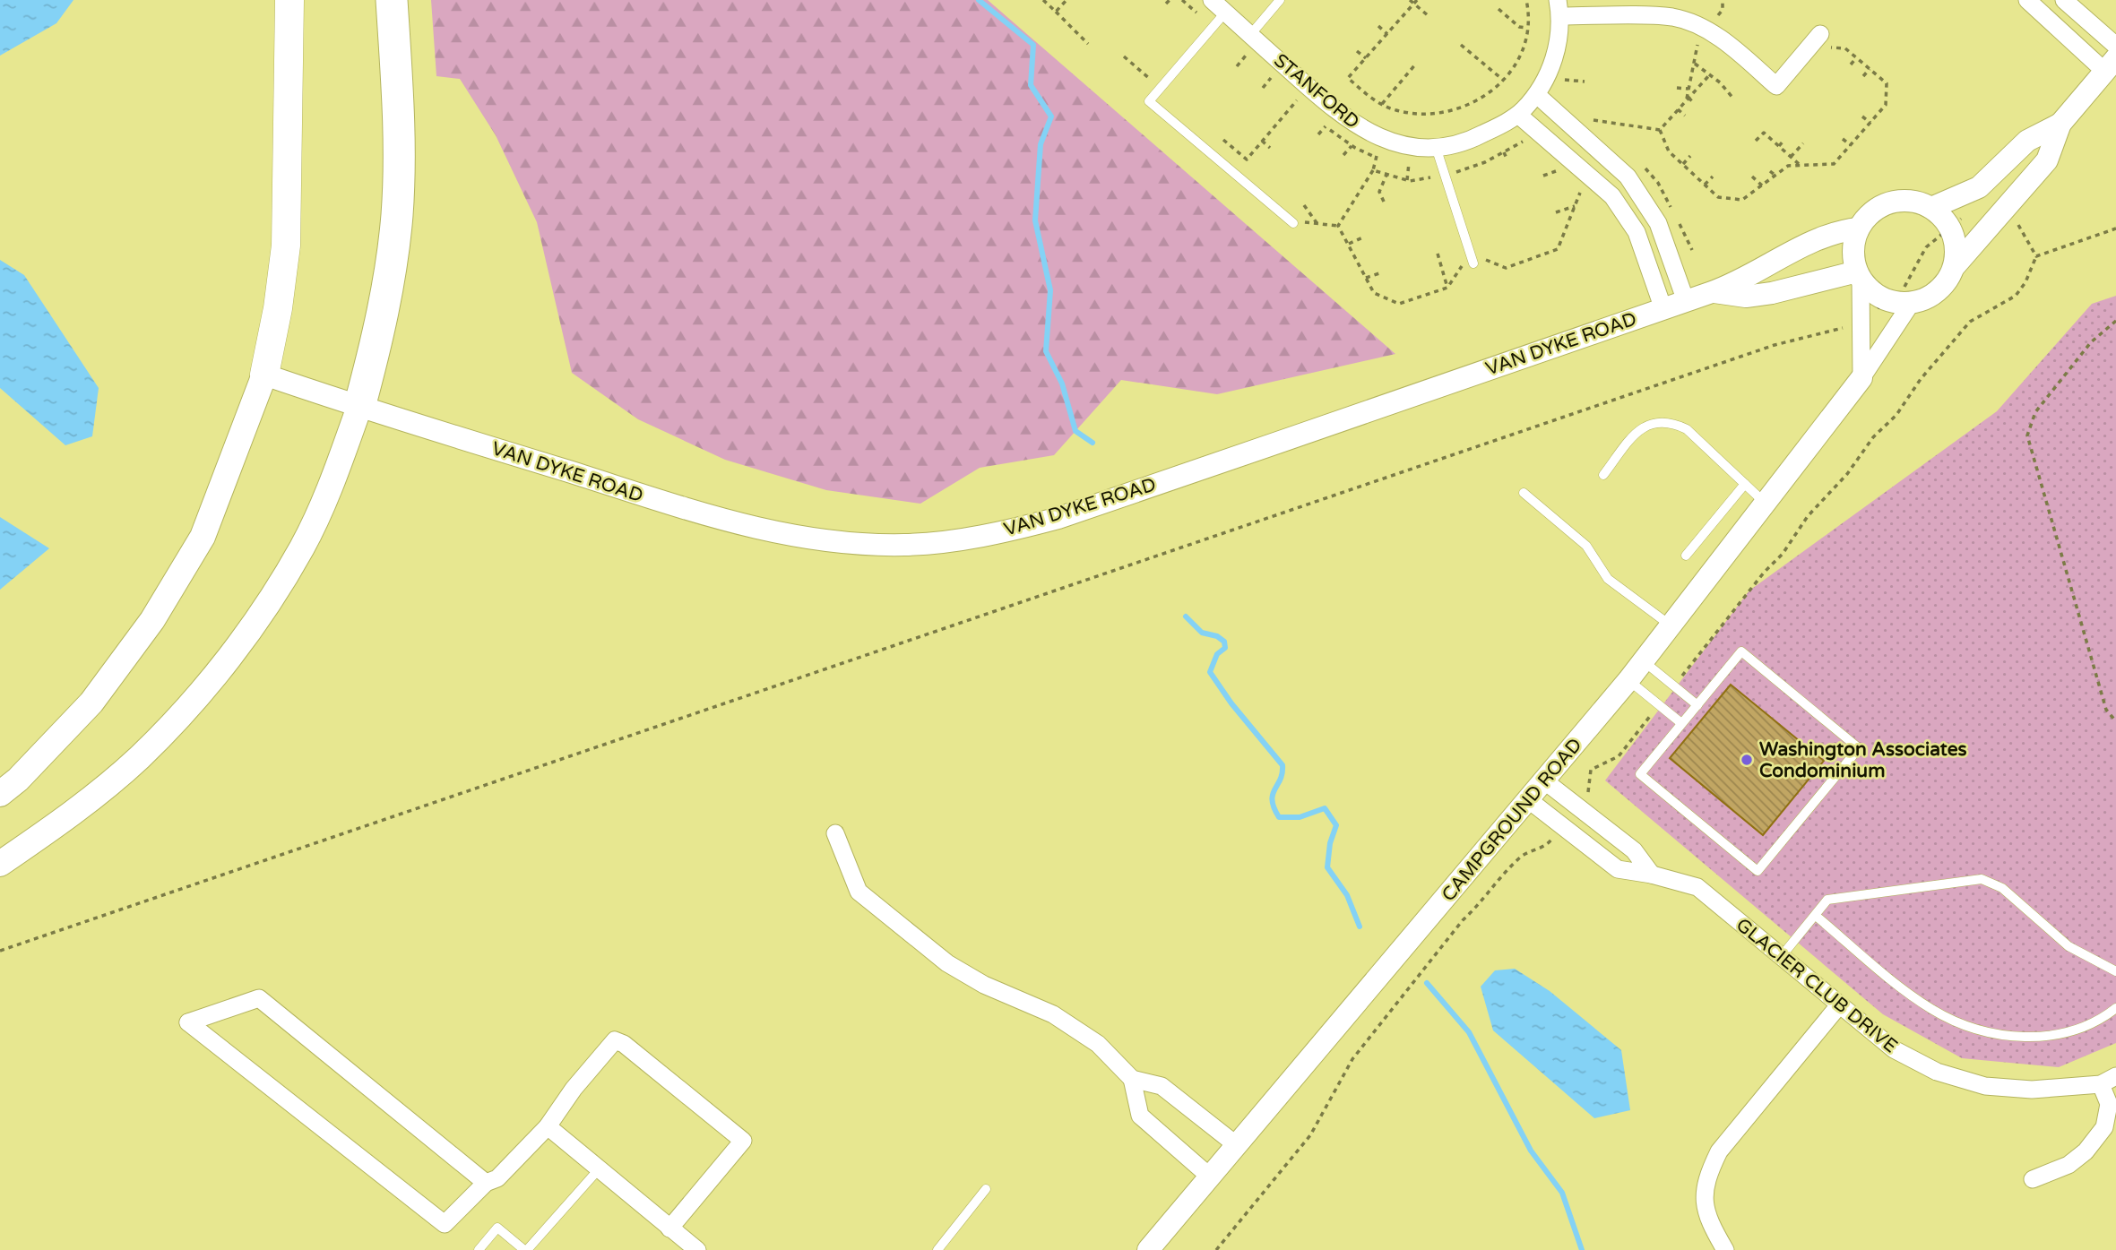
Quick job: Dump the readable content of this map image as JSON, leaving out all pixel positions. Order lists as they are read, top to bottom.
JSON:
{
  "streets": {
    "street": [
      "STANFORD",
      "VAN DYKE ROAD",
      "CAMPGROUND ROAD",
      "GLACIER CLUB DRIVE"
    ]
  },
  "crossings": [
    ["CAMPGROUND ROAD", "GLACIER CLUB DRIVE"]
  ],
  "places": ["Washington Associates Condominium"]
}
